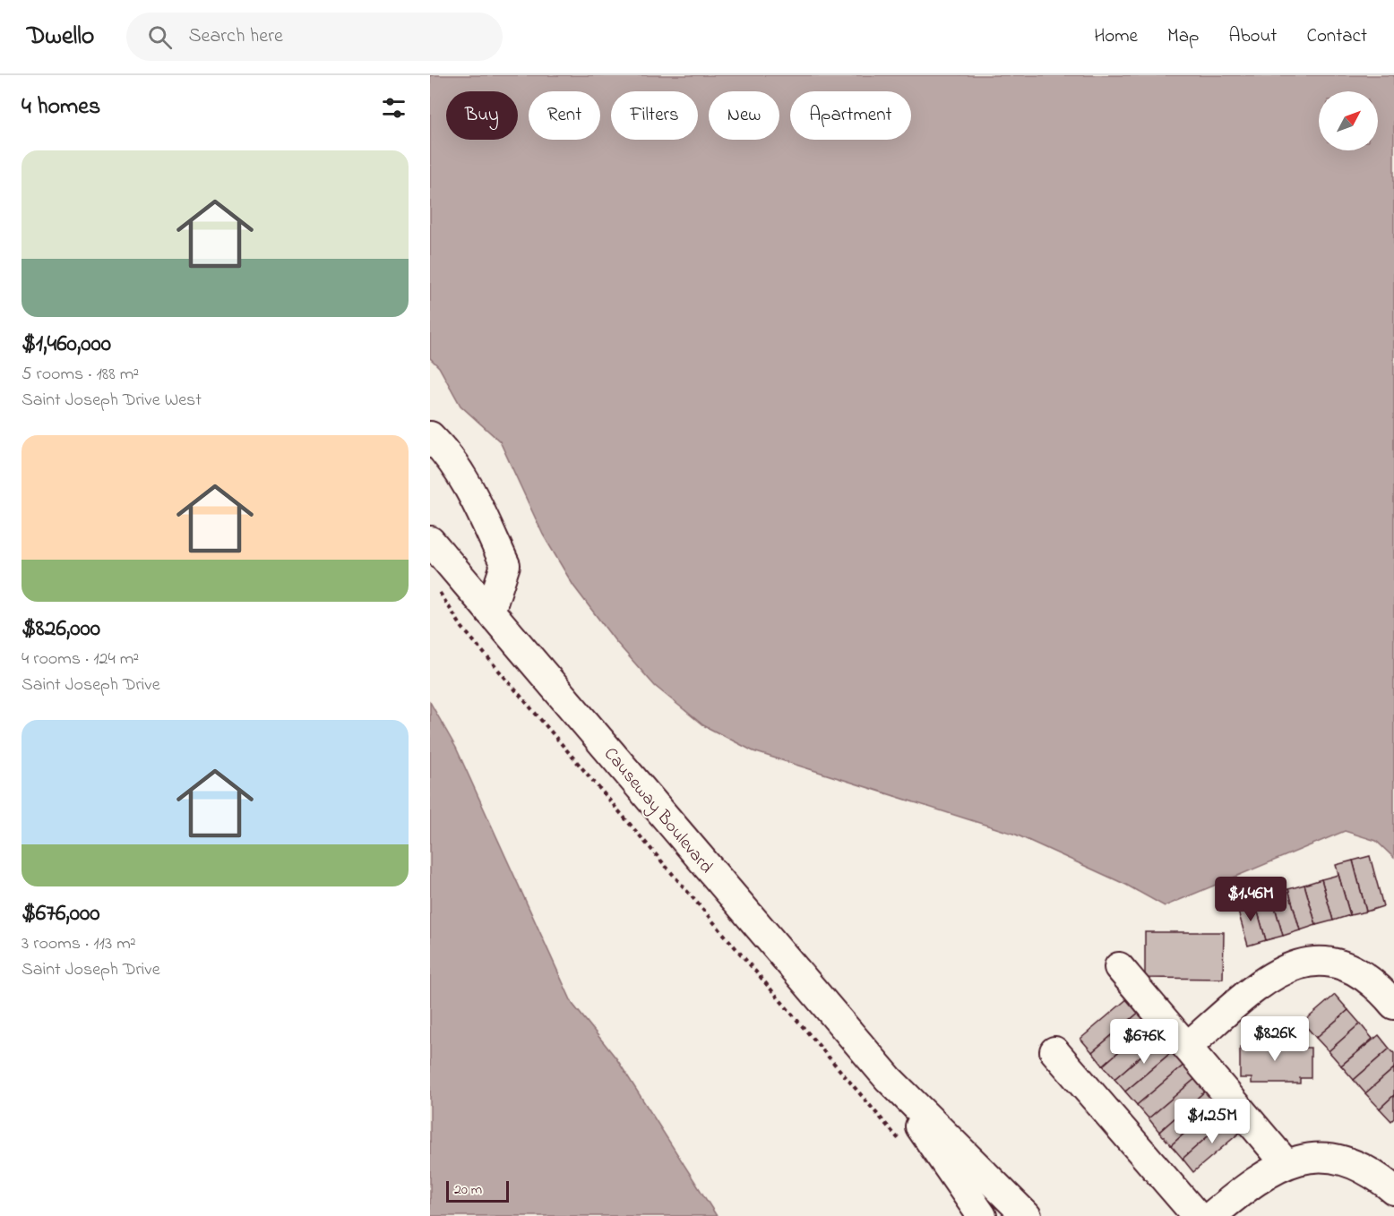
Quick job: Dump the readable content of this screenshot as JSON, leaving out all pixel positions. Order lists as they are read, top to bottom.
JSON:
{
  "streets": {
    "street": ["Causeway Boulevard"]
  },
  "scale_bar": "20 m",
  "north": "top right",
  "page": {
    "header": "Dwello",
    "search": "Search here",
    "nav": [
      "Home",
      "Map",
      "About",
      "Contact"
    ],
    "heading": "4 homes",
    "chip": [
      "Buy",
      "Rent",
      "Filters",
      "New",
      "Apartment"
    ],
    "list": [
      {
        "name": "$1,460,000",
        "note": "5 rooms · 188 m² · Saint Joseph Drive West"
      },
      {
        "name": "$826,000",
        "note": "4 rooms · 124 m² · Saint Joseph Drive"
      },
      {
        "name": "$676,000",
        "note": "3 rooms · 113 m² · Saint Joseph Drive"
      }
    ],
    "price": [
      "$1.46M",
      "$826K",
      "$676K",
      "$1.25M"
    ],
    "scale": "20 m"
  }
}
